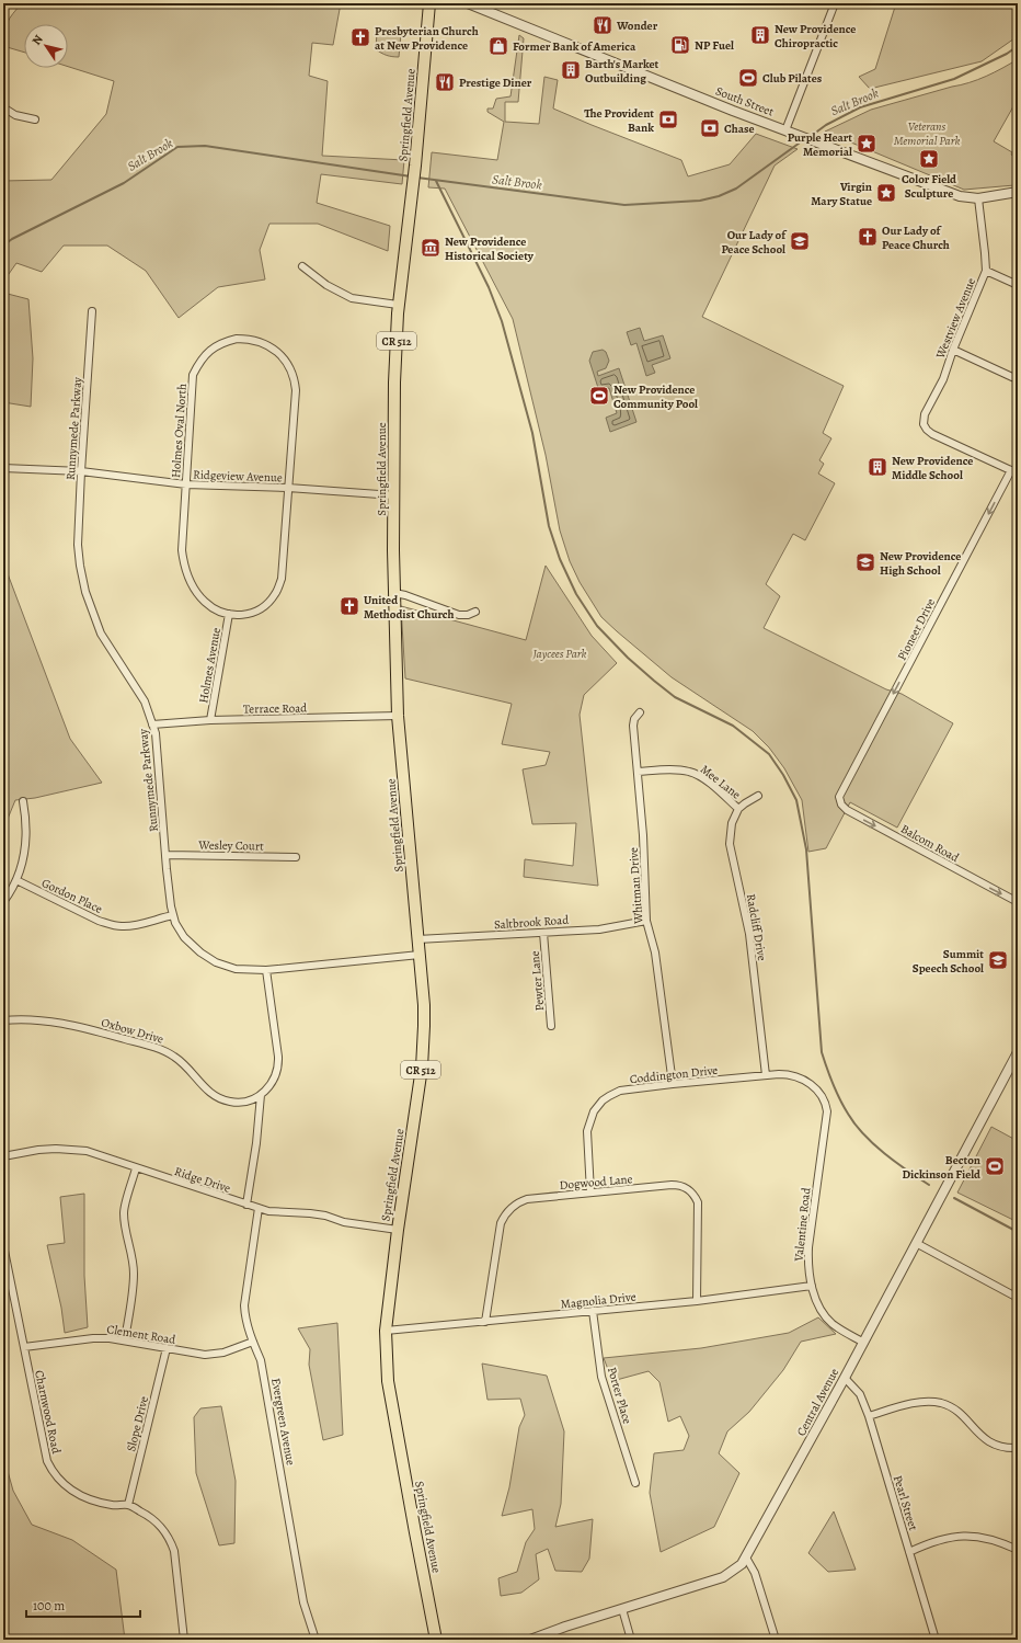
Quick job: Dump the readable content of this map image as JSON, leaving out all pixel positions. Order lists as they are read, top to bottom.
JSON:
{
  "streets": {
    "main road": ["Springfield Avenue", "CR 512"],
    "street": [
      "South Street",
      "Westview Avenue",
      "Runnymede Parkway",
      "Holmes Oval North",
      "Ridgeview Avenue",
      "Pioneer Drive",
      "Holmes Avenue",
      "Terrace Road",
      "Mee Lane",
      "Balcom Road",
      "Wesley Court",
      "Whitman Drive",
      "Gordon Place",
      "Saltbrook Road",
      "Radcliff Drive",
      "Pewter Lane",
      "Oxbow Drive",
      "Coddington Drive",
      "Ridge Drive",
      "Dogwood Lane",
      "Valentine Road",
      "Magnolia Drive",
      "Clement Road",
      "Porter Place",
      "Central Avenue",
      "Charnwood Road",
      "Evergreen Avenue",
      "Slope Drive",
      "Pearl Street"
    ]
  },
  "crossings": [
    ["South Street", "Westview Avenue"],
    ["Springfield Avenue", "Runnymede Parkway"],
    ["Springfield Avenue", "Ridgeview Avenue"],
    ["Springfield Avenue", "Terrace Road"],
    ["Springfield Avenue", "Saltbrook Road"],
    ["Springfield Avenue", "Ridge Drive"],
    ["Springfield Avenue", "Magnolia Drive"],
    ["Westview Avenue", "Pioneer Drive"],
    ["Runnymede Parkway", "Ridgeview Avenue"],
    ["Runnymede Parkway", "Terrace Road"],
    ["Runnymede Parkway", "Wesley Court"],
    ["Runnymede Parkway", "Gordon Place"],
    ["Runnymede Parkway", "Oxbow Drive"],
    ["Holmes Oval North", "Ridgeview Avenue"],
    ["Holmes Oval North", "Holmes Avenue"],
    ["Pioneer Drive", "Balcom Road"],
    ["Holmes Avenue", "Terrace Road"],
    ["Mee Lane", "Whitman Drive"],
    ["Mee Lane", "Radcliff Drive"],
    ["Whitman Drive", "Saltbrook Road"],
    ["Whitman Drive", "Coddington Drive"],
    ["Saltbrook Road", "Pewter Lane"],
    ["Radcliff Drive", "Coddington Drive"],
    ["Coddington Drive", "Dogwood Lane"],
    ["Coddington Drive", "Valentine Road"],
    ["Ridge Drive", "Evergreen Avenue"],
    ["Dogwood Lane", "Magnolia Drive"],
    ["Valentine Road", "Magnolia Drive"],
    ["Valentine Road", "Central Avenue"],
    ["Magnolia Drive", "Porter Place"],
    ["Clement Road", "Charnwood Road"],
    ["Clement Road", "Evergreen Avenue"],
    ["Clement Road", "Slope Drive"],
    ["Central Avenue", "Pearl Street"],
    ["Charnwood Road", "Slope Drive"]
  ],
  "one_way": ["Pioneer Drive", "Balcom Road"],
  "water": ["Salt Brook"],
  "parks": ["Veterans Memorial Park", "Jaycees Park"],
  "places": {
    "restaurant": ["Wonder", "Prestige Diner"],
    "building": ["New Providence Chiropractic", "Barth's Market Outbuilding", "New Providence Middle School"],
    "church": ["Presbyterian Church at New Providence", "Our Lady of Peace Church", "United Methodist Church"],
    "fuel station": ["NP Fuel"],
    "shop": ["Former Bank of America"],
    "sports": ["Club Pilates", "New Providence Community Pool", "Becton Dickinson Field"],
    "bank": ["The Provident Bank", "Chase"],
    "place": ["Purple Heart Memorial", "Color Field Sculpture", "Virgin Mary Statue"],
    "school or university": ["Our Lady of Peace School", "New Providence High School", "Summit Speech School"],
    "museum": ["New Providence Historical Society"]
  },
  "scale_bar": "100 m",
  "north": "top left"
}
